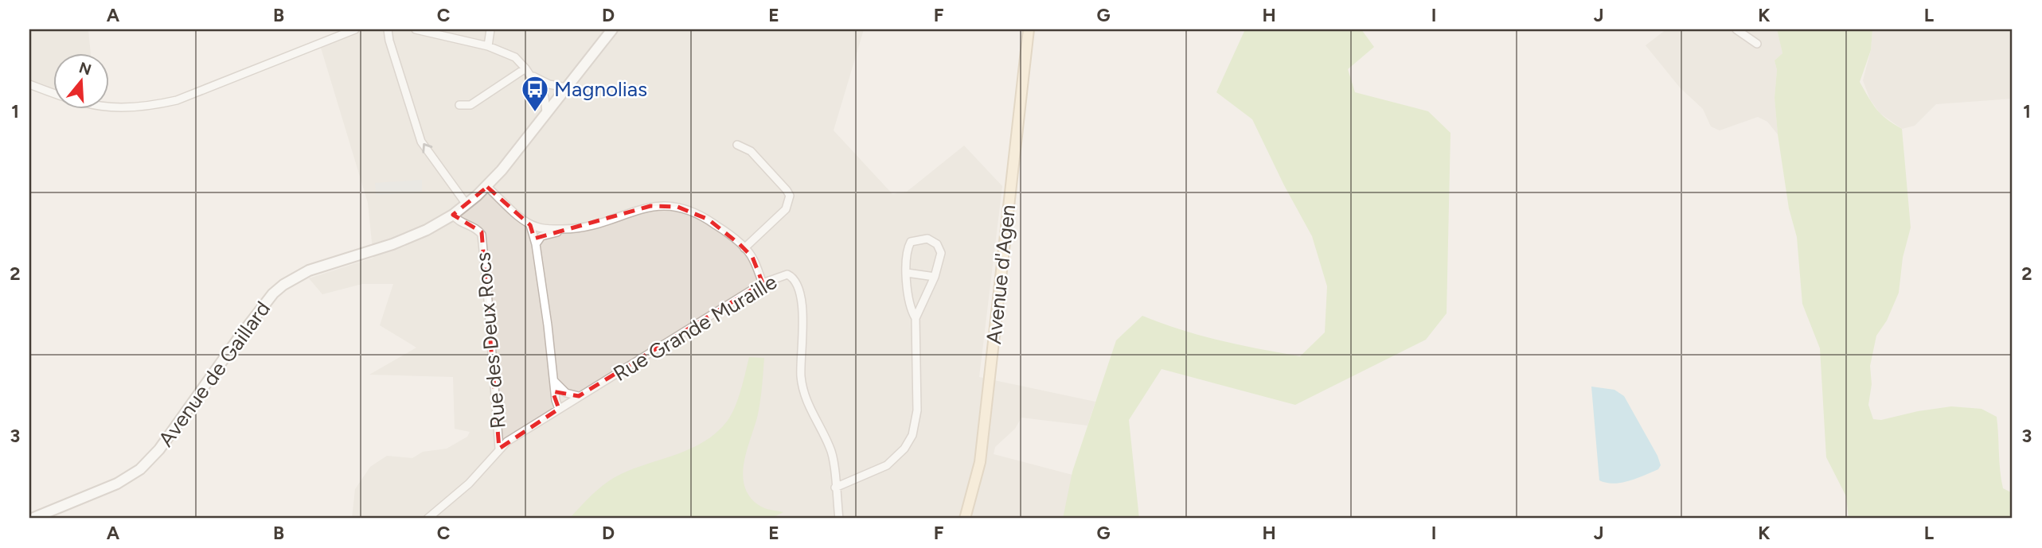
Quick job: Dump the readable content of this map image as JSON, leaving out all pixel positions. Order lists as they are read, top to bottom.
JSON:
{
  "streets": {
    "main road": ["Avenue d'Agen"],
    "street": ["Rue Grande Muraille", "Rue des Deux Rocs", "Avenue de Gaillard"]
  },
  "crossings": [
    ["Rue Grande Muraille", "Rue des Deux Rocs"],
    ["Rue des Deux Rocs", "Avenue de Gaillard"]
  ],
  "places": {
    "bus stop": ["Magnolias"]
  },
  "north": "top",
  "grid": {
    "columns": [
      "A",
      "B",
      "C",
      "D",
      "E",
      "F",
      "G",
      "H",
      "I",
      "J",
      "K",
      "L"
    ],
    "rows": ["1", "2", "3"]
  }
}
